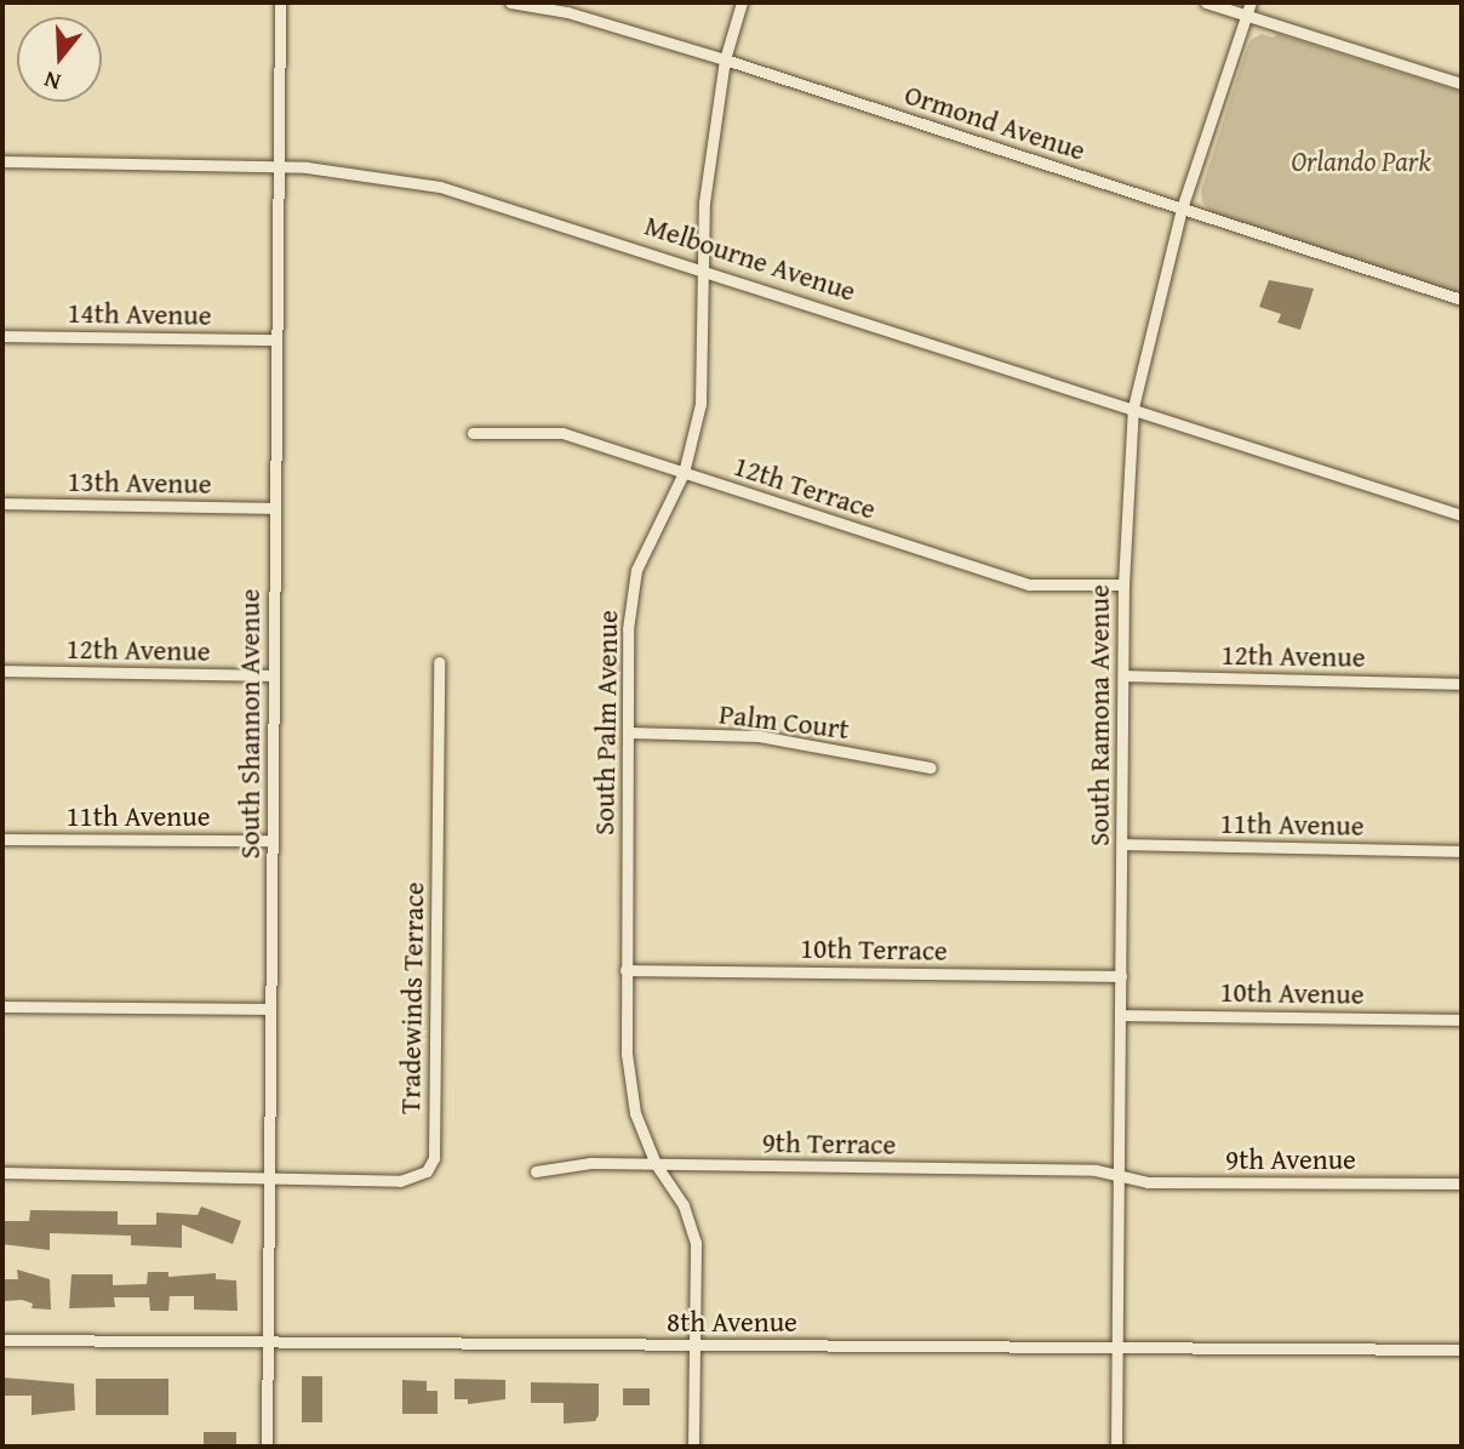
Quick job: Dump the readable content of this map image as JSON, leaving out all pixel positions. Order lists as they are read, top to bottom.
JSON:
{
  "streets": {
    "street": [
      "Ormond Avenue",
      "Melbourne Avenue",
      "14th Avenue",
      "13th Avenue",
      "12th Terrace",
      "12th Avenue",
      "South Ramona Avenue",
      "Palm Court",
      "South Palm Avenue",
      "South Shannon Avenue",
      "11th Avenue",
      "10th Terrace",
      "10th Avenue",
      "Tradewinds Terrace",
      "9th Terrace",
      "9th Avenue",
      "8th Avenue"
    ]
  },
  "crossings": [
    ["Ormond Avenue", "South Ramona Avenue"],
    ["Ormond Avenue", "South Palm Avenue"],
    ["Melbourne Avenue", "South Ramona Avenue"],
    ["Melbourne Avenue", "South Palm Avenue"],
    ["Melbourne Avenue", "South Shannon Avenue"],
    ["14th Avenue", "South Shannon Avenue"],
    ["13th Avenue", "South Shannon Avenue"],
    ["12th Terrace", "South Ramona Avenue"],
    ["12th Terrace", "South Palm Avenue"],
    ["12th Avenue", "South Ramona Avenue"],
    ["12th Avenue", "South Shannon Avenue"],
    ["South Ramona Avenue", "11th Avenue"],
    ["South Ramona Avenue", "10th Terrace"],
    ["South Ramona Avenue", "10th Avenue"],
    ["South Ramona Avenue", "9th Terrace"],
    ["South Ramona Avenue", "9th Avenue"],
    ["South Ramona Avenue", "8th Avenue"],
    ["Palm Court", "South Palm Avenue"],
    ["South Palm Avenue", "10th Terrace"],
    ["South Palm Avenue", "9th Terrace"],
    ["South Palm Avenue", "8th Avenue"],
    ["South Shannon Avenue", "11th Avenue"],
    ["South Shannon Avenue", "Tradewinds Terrace"],
    ["South Shannon Avenue", "8th Avenue"],
    ["9th Terrace", "9th Avenue"]
  ],
  "parks": ["Orlando Park"],
  "north": "bottom"
}
